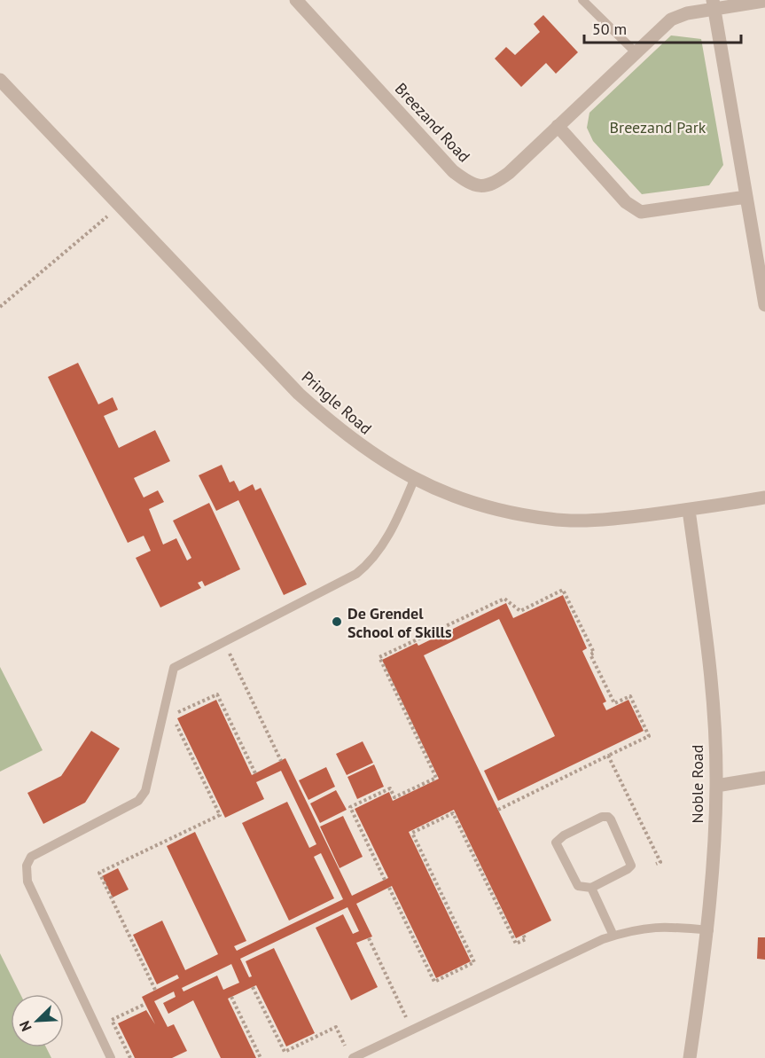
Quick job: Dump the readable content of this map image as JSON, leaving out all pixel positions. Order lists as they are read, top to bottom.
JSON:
{
  "streets": {
    "street": ["Breezand Road", "Pringle Road", "Noble Road"]
  },
  "crossings": [
    ["Pringle Road", "Noble Road"]
  ],
  "parks": ["Breezand Park"],
  "places": ["De Grendel School of Skills"],
  "scale_bar": "50 m",
  "north": "bottom left"
}
